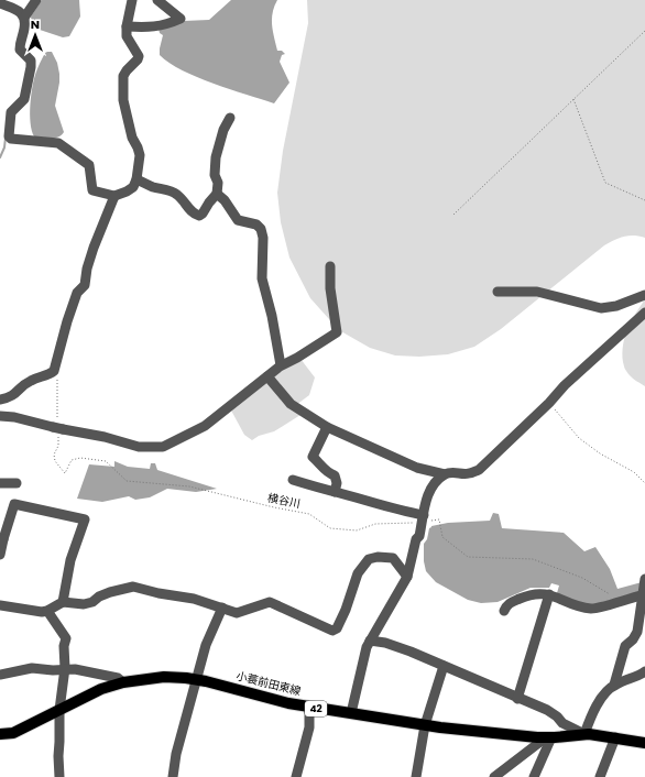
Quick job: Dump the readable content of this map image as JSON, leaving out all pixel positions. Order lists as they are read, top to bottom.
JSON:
{
  "streets": {
    "main road": ["小蓑前田東線", "42"],
    "path": ["横谷川"]
  },
  "north": "top"
}
